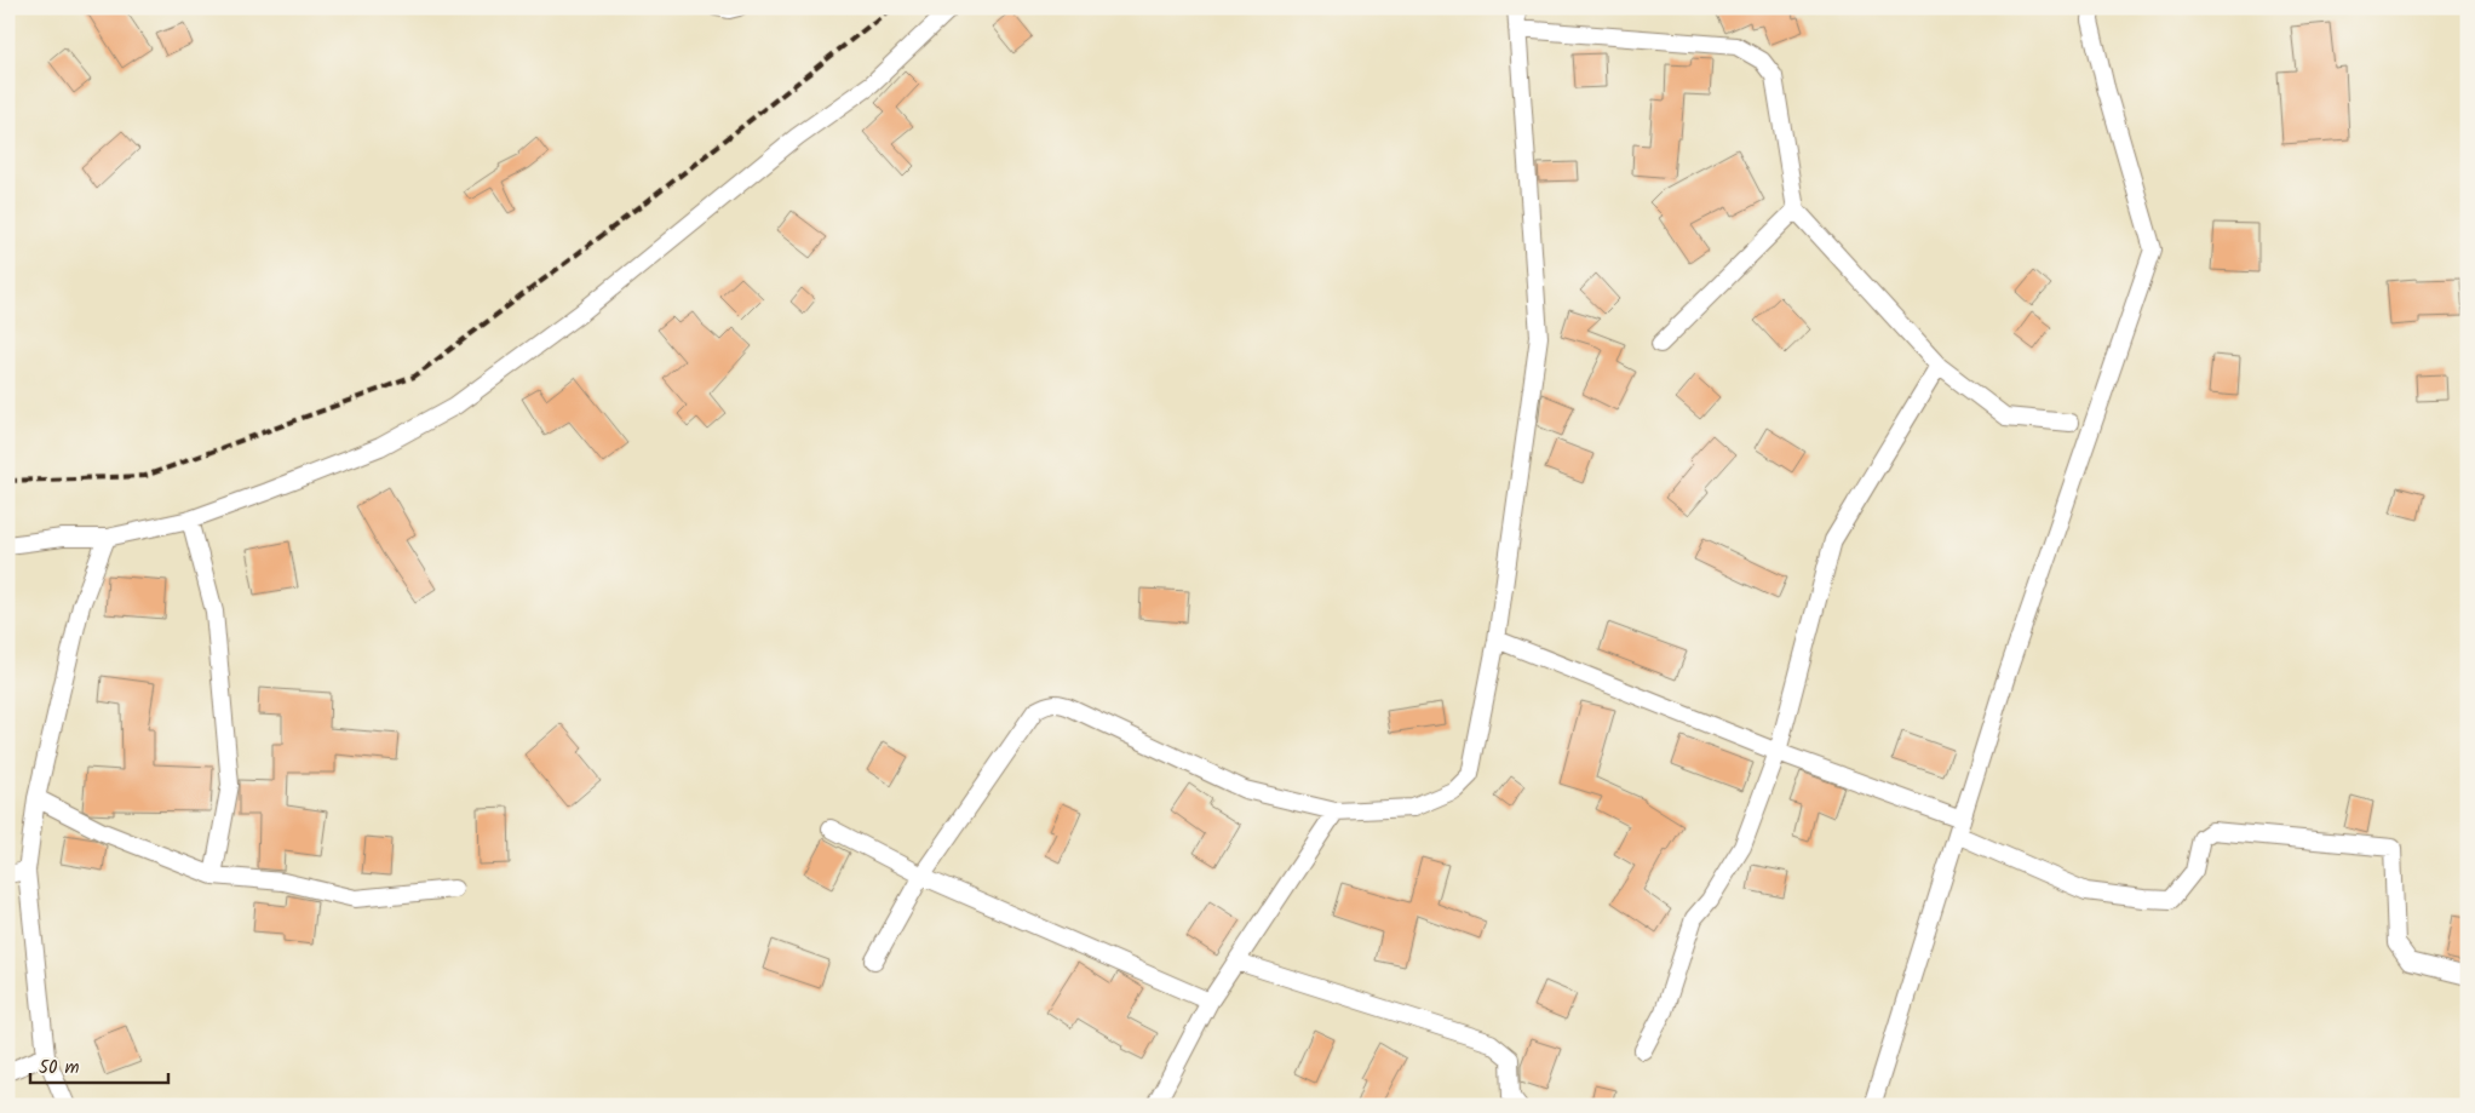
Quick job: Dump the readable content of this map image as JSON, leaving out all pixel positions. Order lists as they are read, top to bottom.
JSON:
{
  "scale_bar": "50 m"
}
